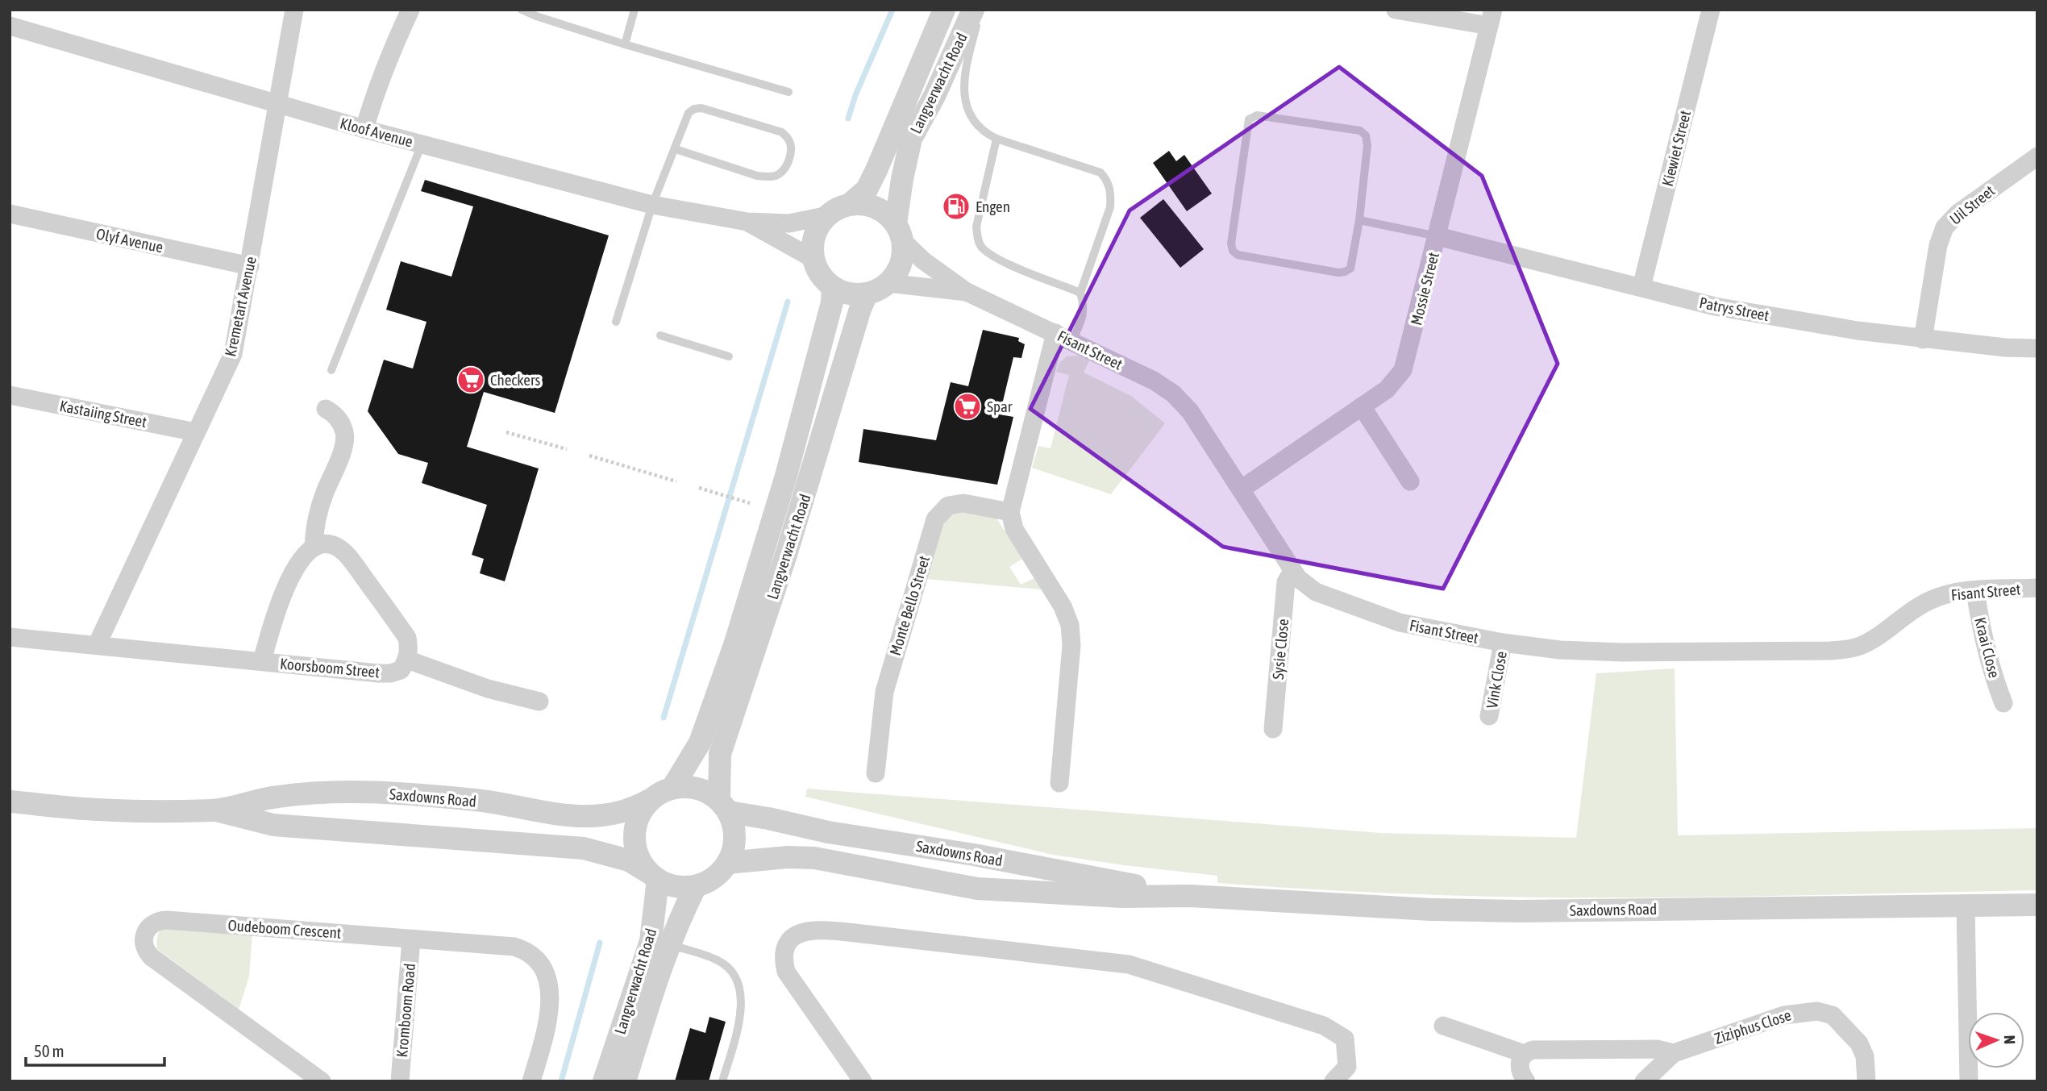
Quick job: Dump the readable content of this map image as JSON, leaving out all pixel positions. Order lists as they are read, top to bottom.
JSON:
{
  "streets": {
    "street": [
      "Langverwacht Road",
      "Kloof Avenue",
      "Kiewiet Street",
      "Uil Street",
      "Olyf Avenue",
      "Mossie Street",
      "Kremetart Avenue",
      "Patrys Street",
      "Fisant Street",
      "Kastaiing Street",
      "Monte Bello Street",
      "Kraai Close",
      "Sysie Close",
      "Koorsboom Street",
      "Vink Close",
      "Saxdowns Road",
      "Oudeboom Crescent",
      "Kromboom Road",
      "Ziziphus Close"
    ]
  },
  "crossings": [
    ["Langverwacht Road", "Kloof Avenue"],
    ["Langverwacht Road", "Fisant Street"],
    ["Langverwacht Road", "Saxdowns Road"],
    ["Kloof Avenue", "Kremetart Avenue"],
    ["Kloof Avenue", "Fisant Street"],
    ["Kiewiet Street", "Patrys Street"],
    ["Uil Street", "Patrys Street"],
    ["Olyf Avenue", "Kremetart Avenue"],
    ["Mossie Street", "Patrys Street"],
    ["Mossie Street", "Fisant Street"],
    ["Kremetart Avenue", "Kastaiing Street"],
    ["Kremetart Avenue", "Koorsboom Street"],
    ["Fisant Street", "Kraai Close"],
    ["Fisant Street", "Sysie Close"],
    ["Fisant Street", "Vink Close"],
    ["Oudeboom Crescent", "Kromboom Road"]
  ],
  "places": {
    "fuel station": ["Engen"],
    "supermarket": ["Checkers", "Spar"]
  },
  "scale_bar": "50 m",
  "north": "right"
}
